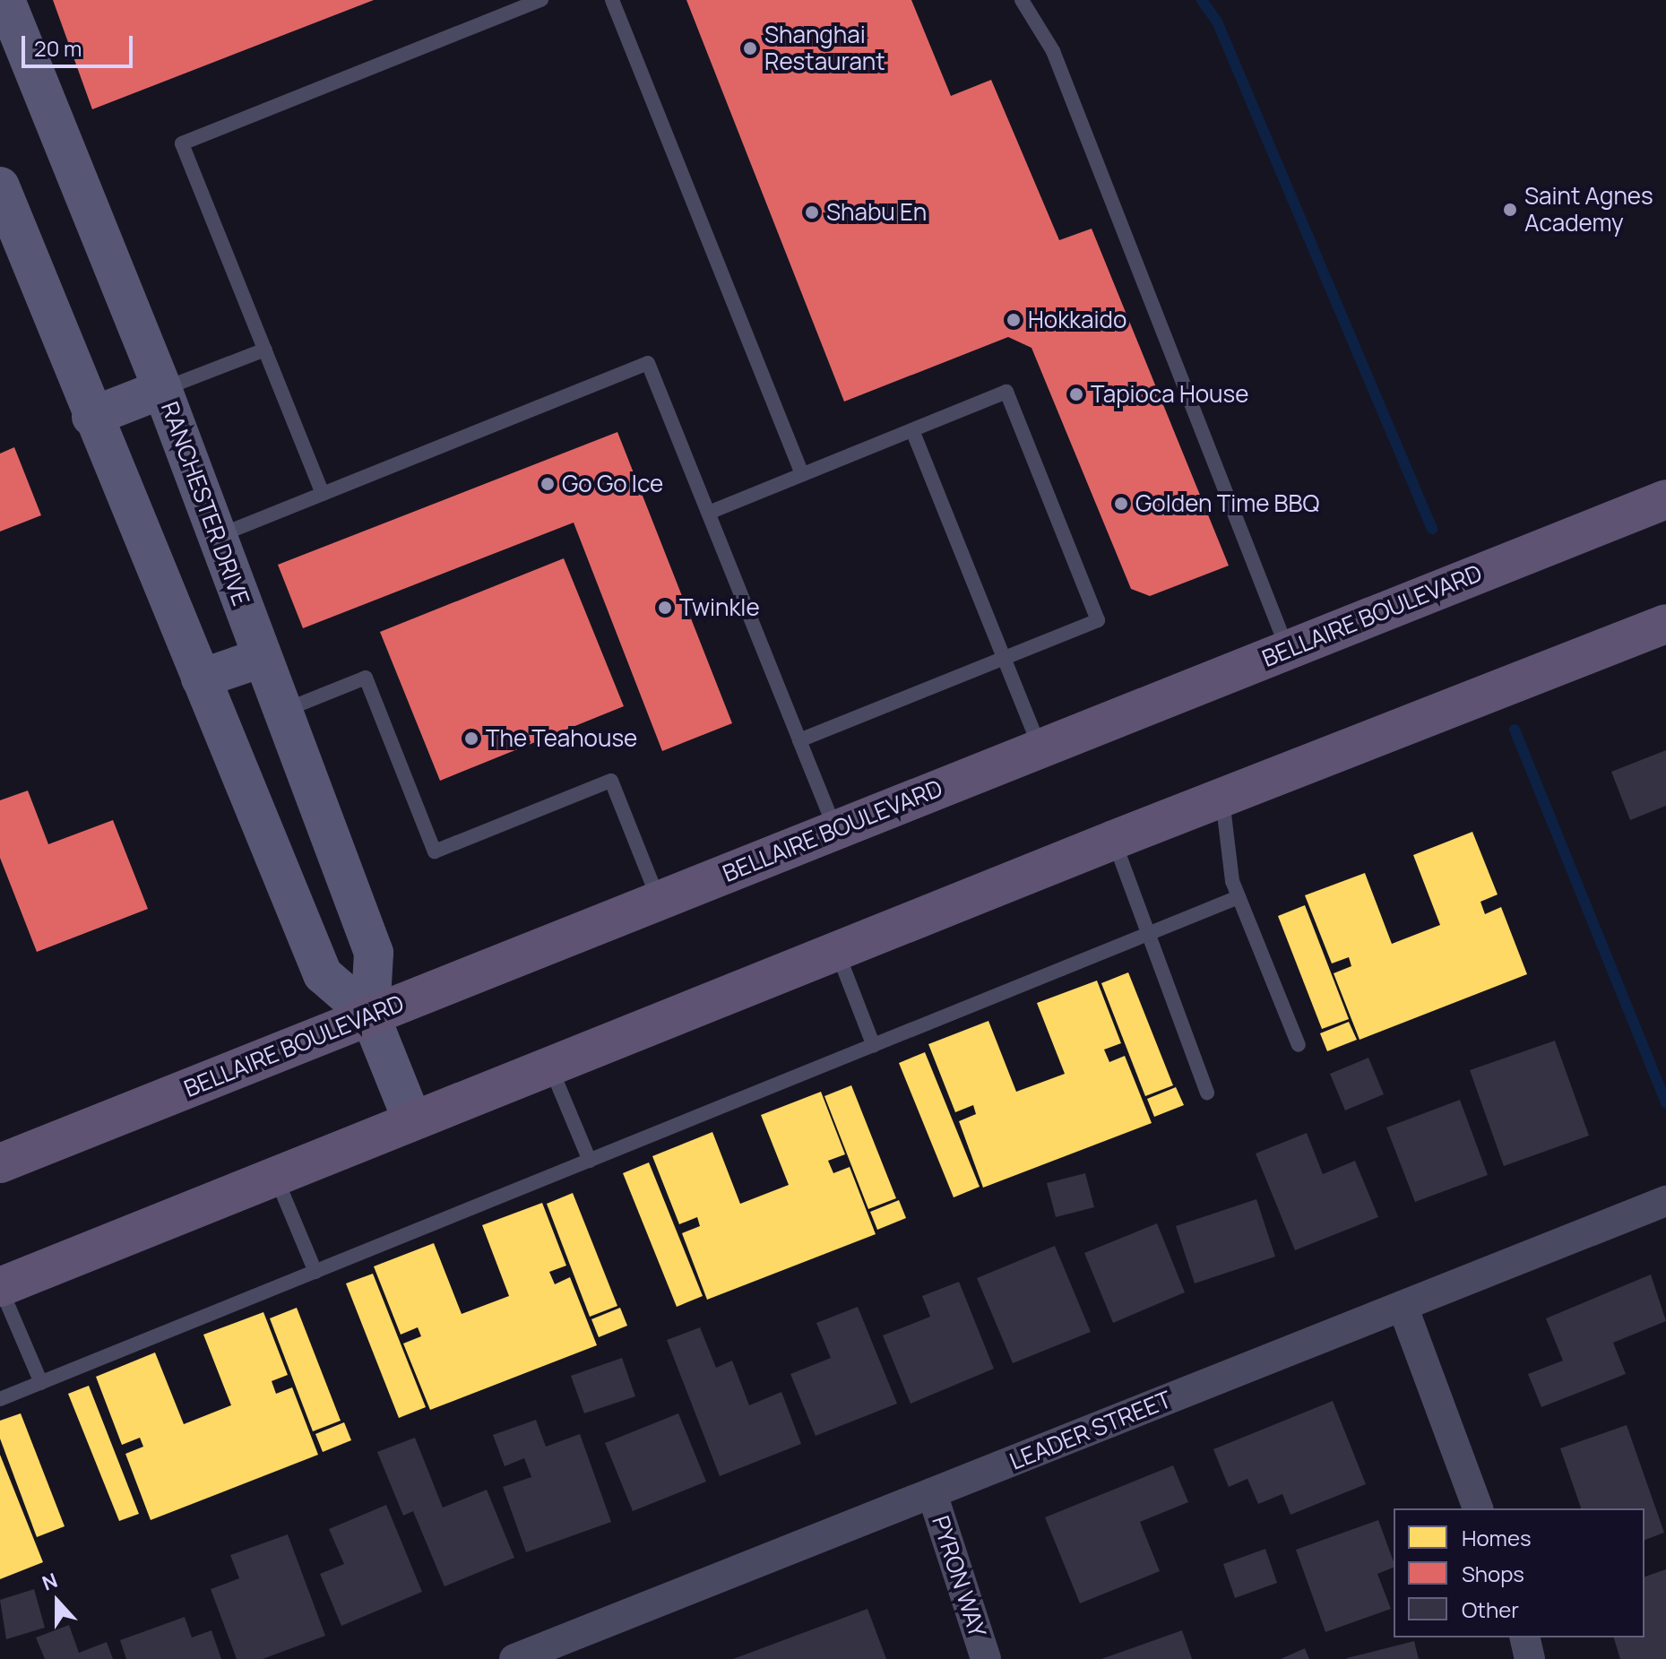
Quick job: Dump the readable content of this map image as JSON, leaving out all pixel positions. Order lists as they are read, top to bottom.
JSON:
{
  "streets": {
    "main road": ["BELLAIRE BOULEVARD"],
    "street": ["RANCHESTER DRIVE", "LEADER STREET", "PYRON WAY"]
  },
  "crossings": [
    ["RANCHESTER DRIVE", "BELLAIRE BOULEVARD"],
    ["LEADER STREET", "PYRON WAY"]
  ],
  "places": [
    "Shanghai Restaurant",
    "Saint Agnes Academy",
    "Shabu En",
    "Hokkaido",
    "Tapioca House",
    "Go Go Ice",
    "Golden Time BBQ",
    "Twinkle",
    "The Teahouse"
  ],
  "legend": ["Homes", "Shops", "Other"],
  "scale_bar": "20 m",
  "north": "top"
}
